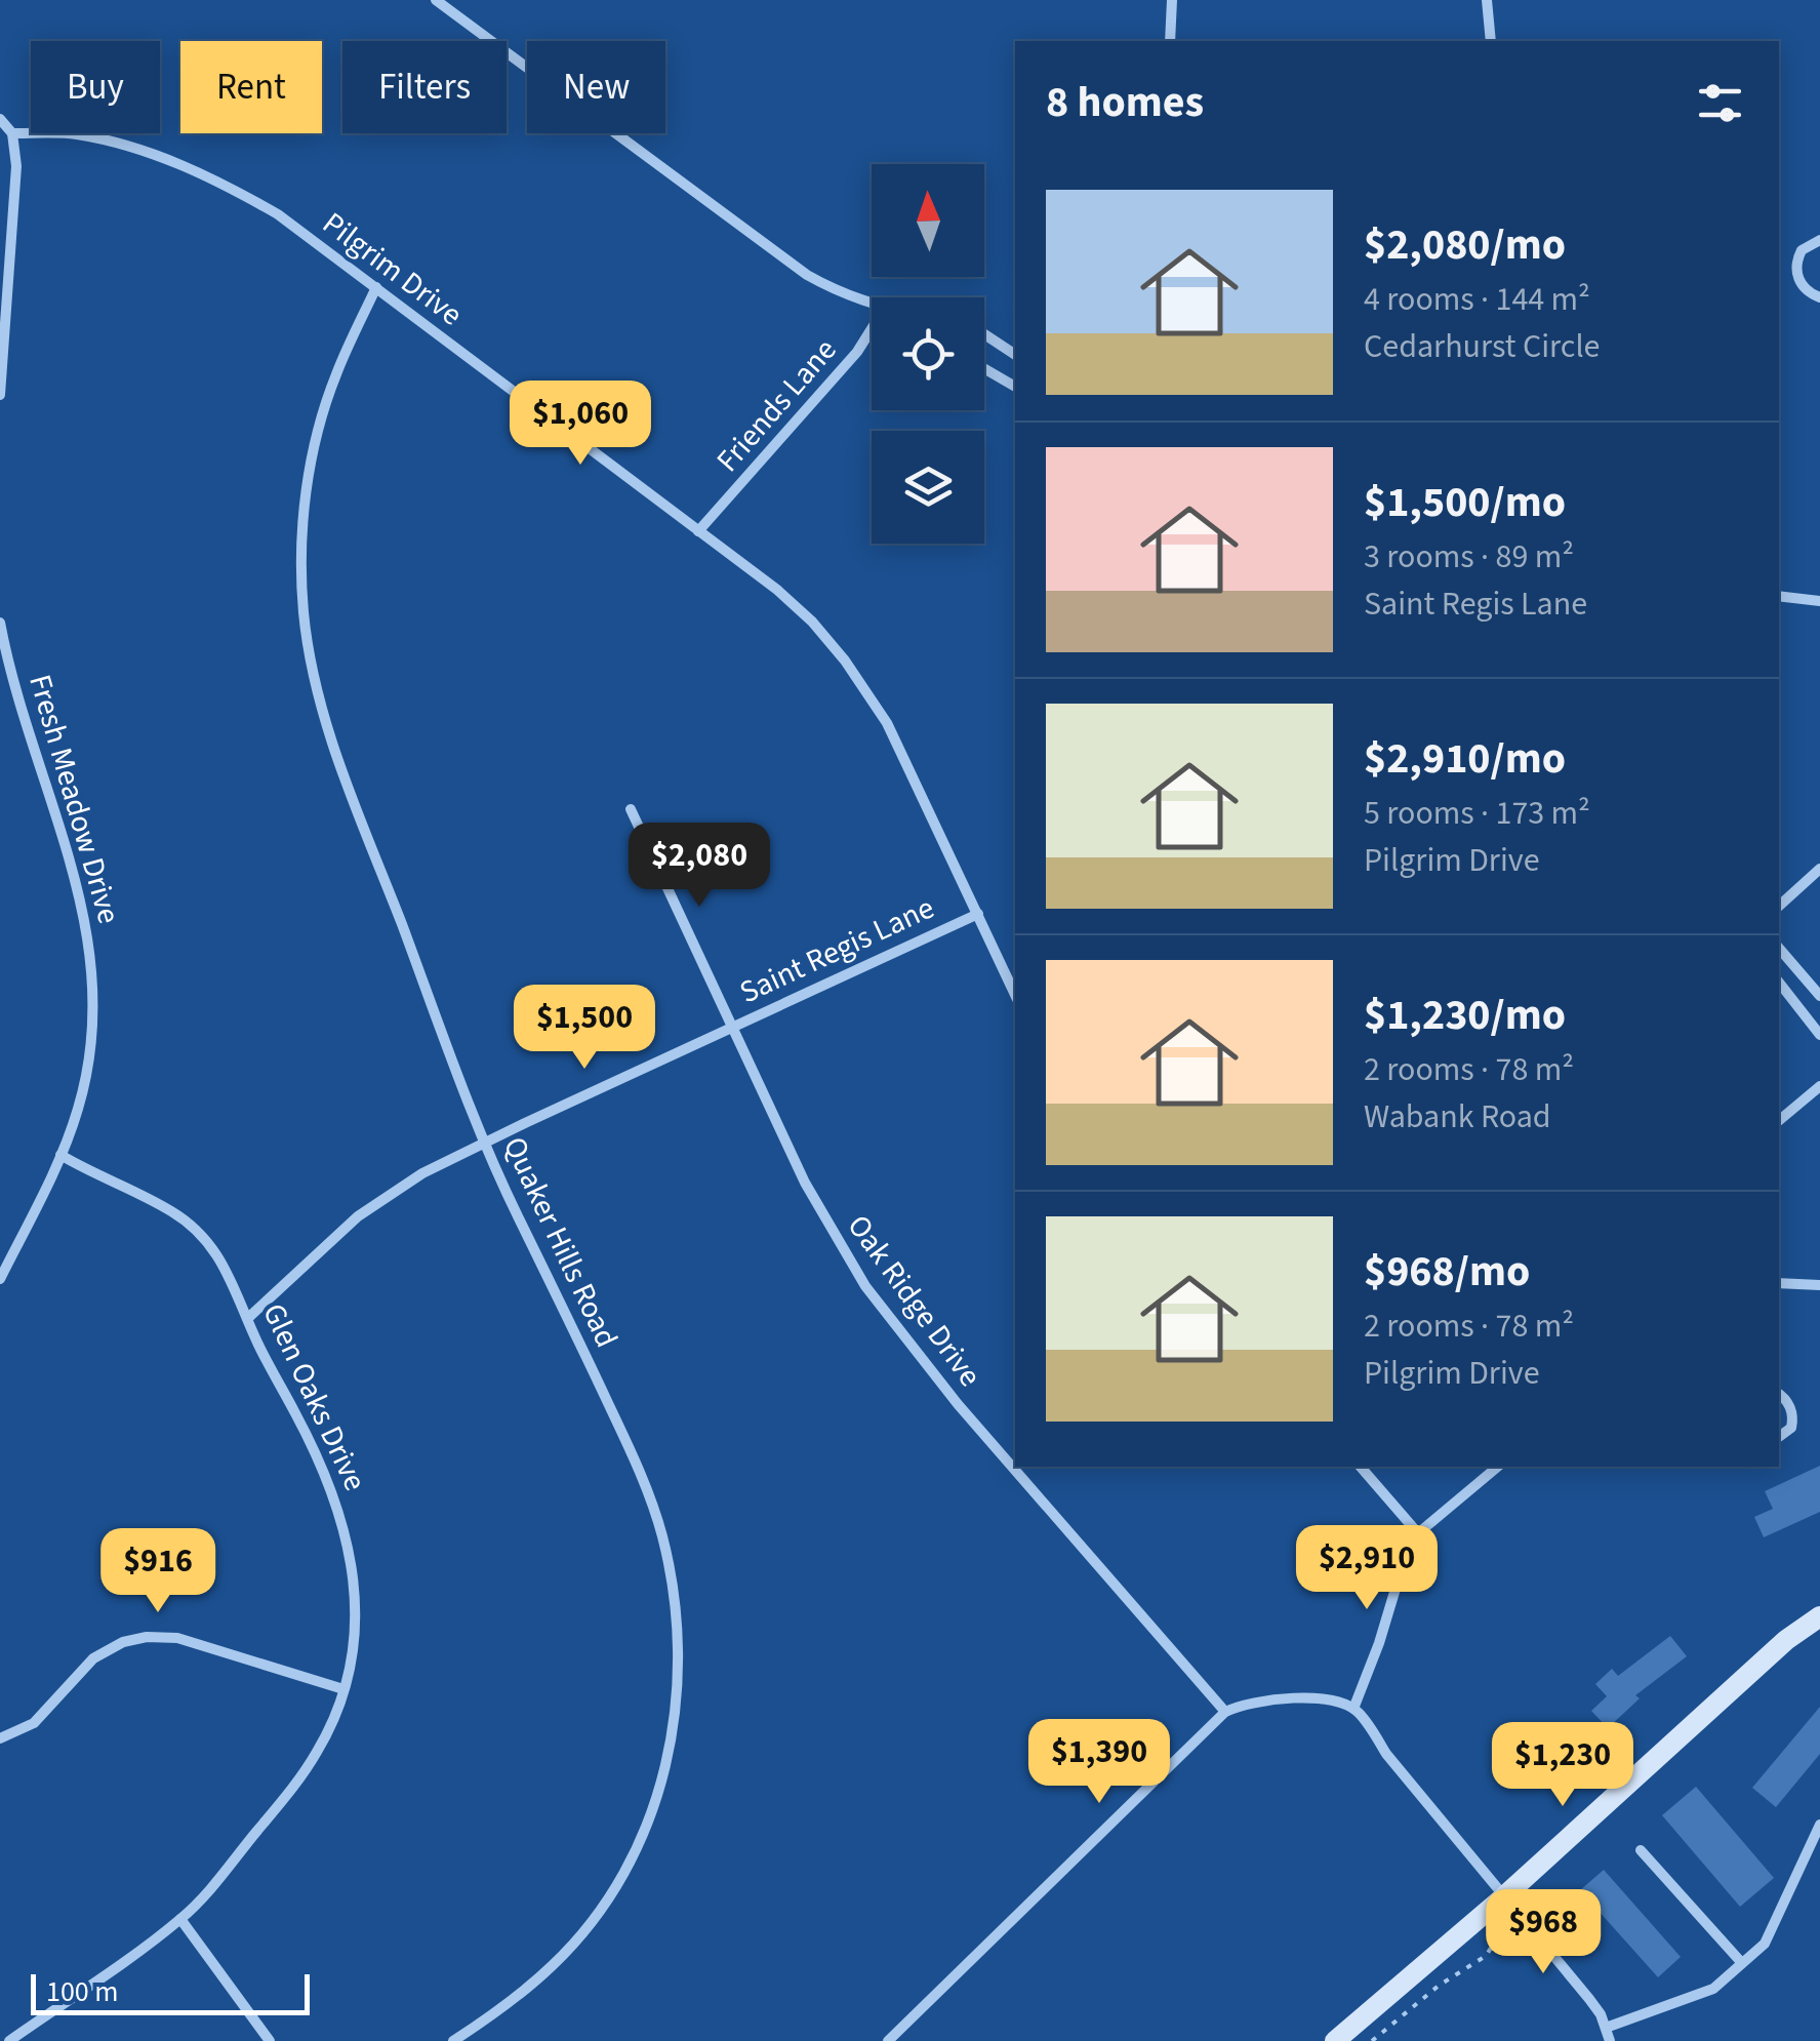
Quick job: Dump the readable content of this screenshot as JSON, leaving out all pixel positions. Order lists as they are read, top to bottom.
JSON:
{
  "streets": {
    "street": [
      "Pilgrim Drive",
      "Friends Lane",
      "Fresh Meadow Drive",
      "Saint Regis Lane",
      "Quaker Hills Road",
      "Oak Ridge Drive",
      "Glen Oaks Drive"
    ]
  },
  "crossings": [
    ["Pilgrim Drive", "Friends Lane"],
    ["Pilgrim Drive", "Saint Regis Lane"],
    ["Pilgrim Drive", "Quaker Hills Road"],
    ["Fresh Meadow Drive", "Glen Oaks Drive"],
    ["Saint Regis Lane", "Quaker Hills Road"],
    ["Saint Regis Lane", "Oak Ridge Drive"],
    ["Saint Regis Lane", "Glen Oaks Drive"]
  ],
  "scale_bar": "100 m",
  "north": "top",
  "page": {
    "chip": [
      "Buy",
      "Rent",
      "Filters",
      "New"
    ],
    "heading": "8 homes",
    "list": [
      {
        "name": "$2,080/mo",
        "note": "4 rooms · 144 m² · Cedarhurst Circle"
      },
      {
        "name": "$1,500/mo",
        "note": "3 rooms · 89 m² · Saint Regis Lane"
      },
      {
        "name": "$2,910/mo",
        "note": "5 rooms · 173 m² · Pilgrim Drive"
      },
      {
        "name": "$1,230/mo",
        "note": "2 rooms · 78 m² · Wabank Road"
      },
      {
        "name": "$968/mo",
        "note": "2 rooms · 78 m² · Pilgrim Drive"
      }
    ],
    "price": [
      "$1,060",
      "$2,080",
      "$1,500",
      "$2,910",
      "$916",
      "$1,390",
      "$1,230",
      "$968"
    ],
    "scale": "100 m"
  }
}
